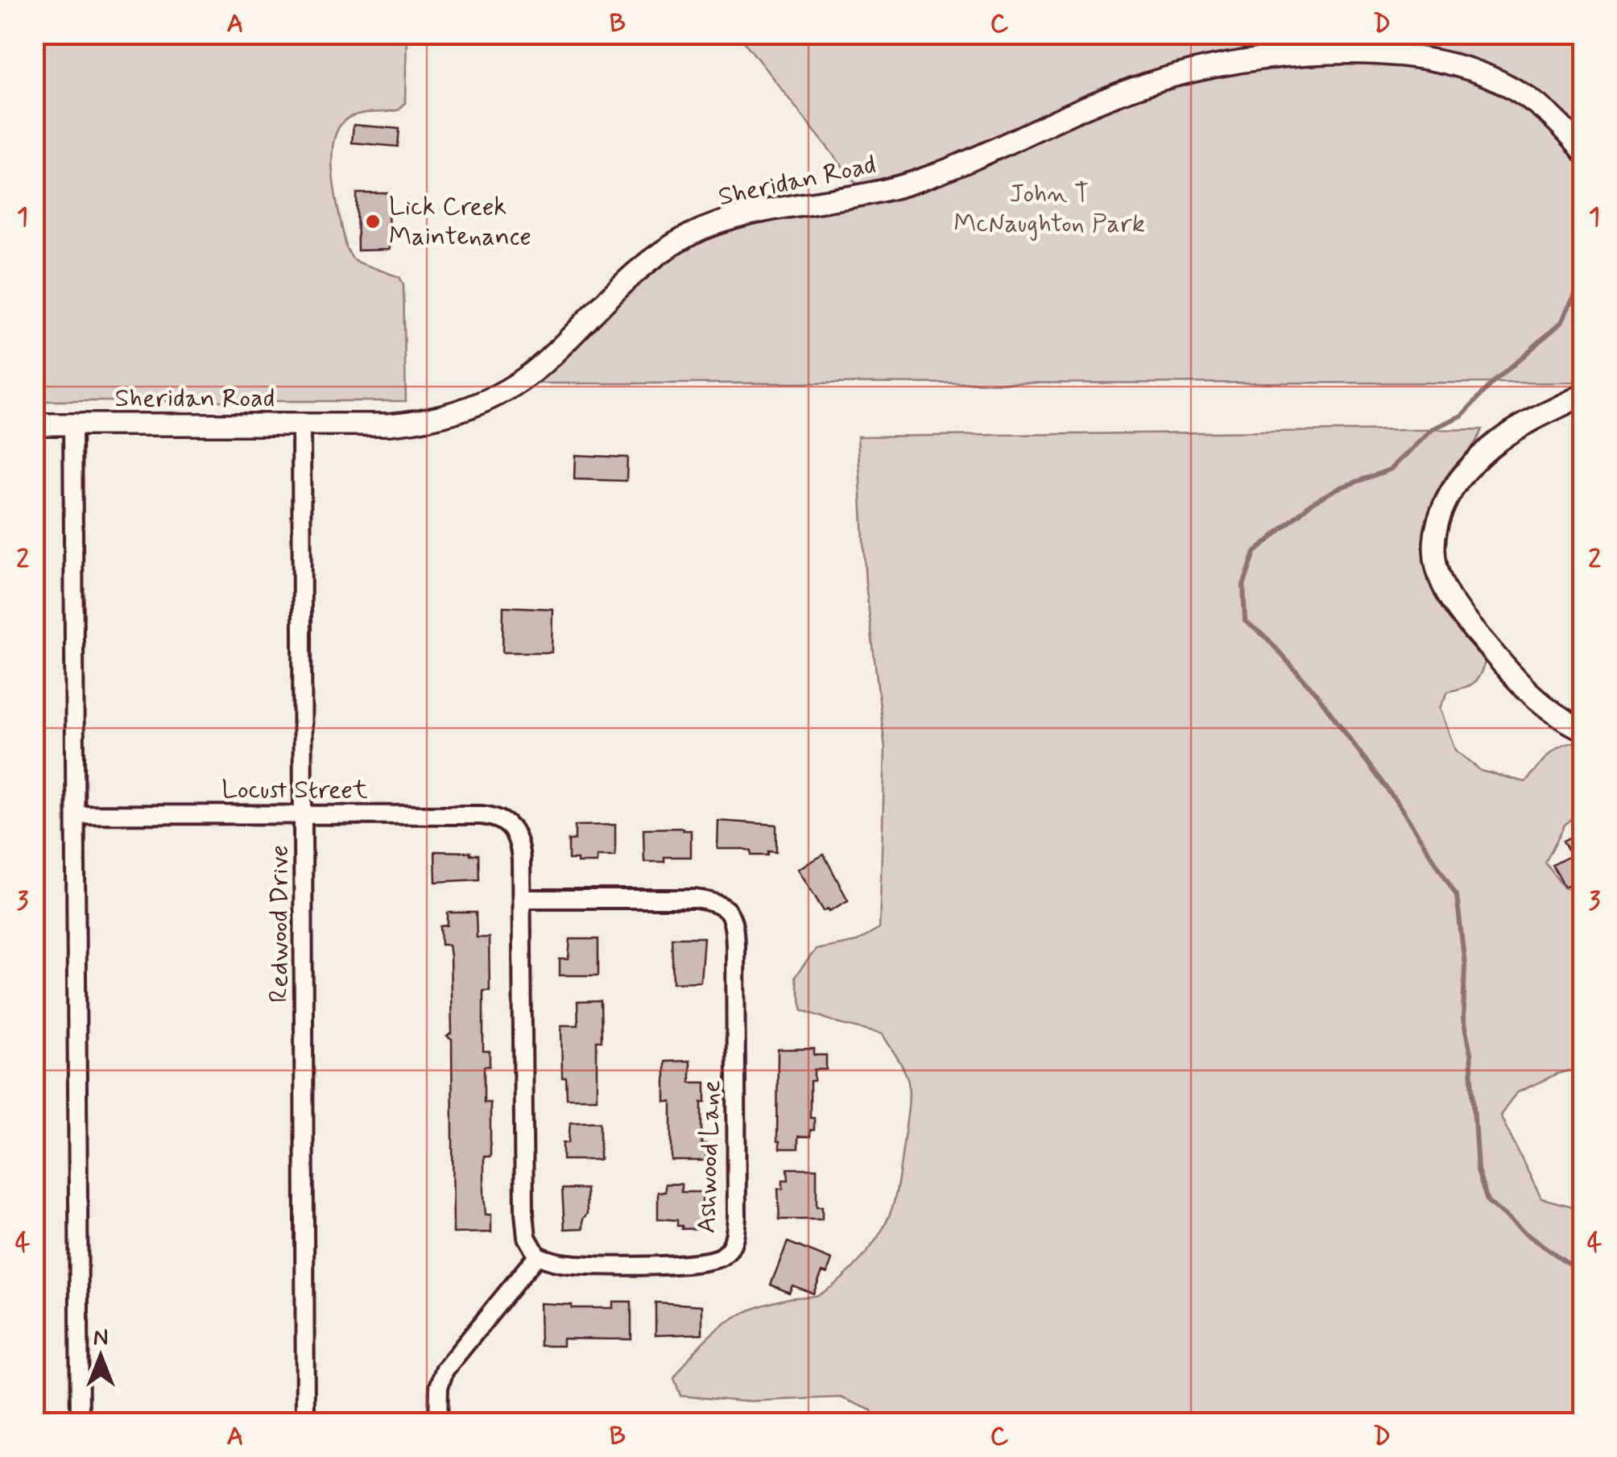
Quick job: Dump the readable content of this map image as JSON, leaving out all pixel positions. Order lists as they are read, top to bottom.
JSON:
{
  "streets": {
    "street": [
      "Sheridan Road",
      "Locust Street",
      "Redwood Drive",
      "Ashwood Lane"
    ]
  },
  "crossings": [
    ["Sheridan Road", "Redwood Drive"],
    ["Locust Street", "Redwood Drive"],
    ["Locust Street", "Ashwood Lane"]
  ],
  "parks": ["John T McNaughton Park"],
  "places": ["Lick Creek Maintenance"],
  "north": "top",
  "grid": {
    "columns": [
      "A",
      "B",
      "C",
      "D"
    ],
    "rows": [
      "1",
      "2",
      "3",
      "4"
    ]
  }
}
